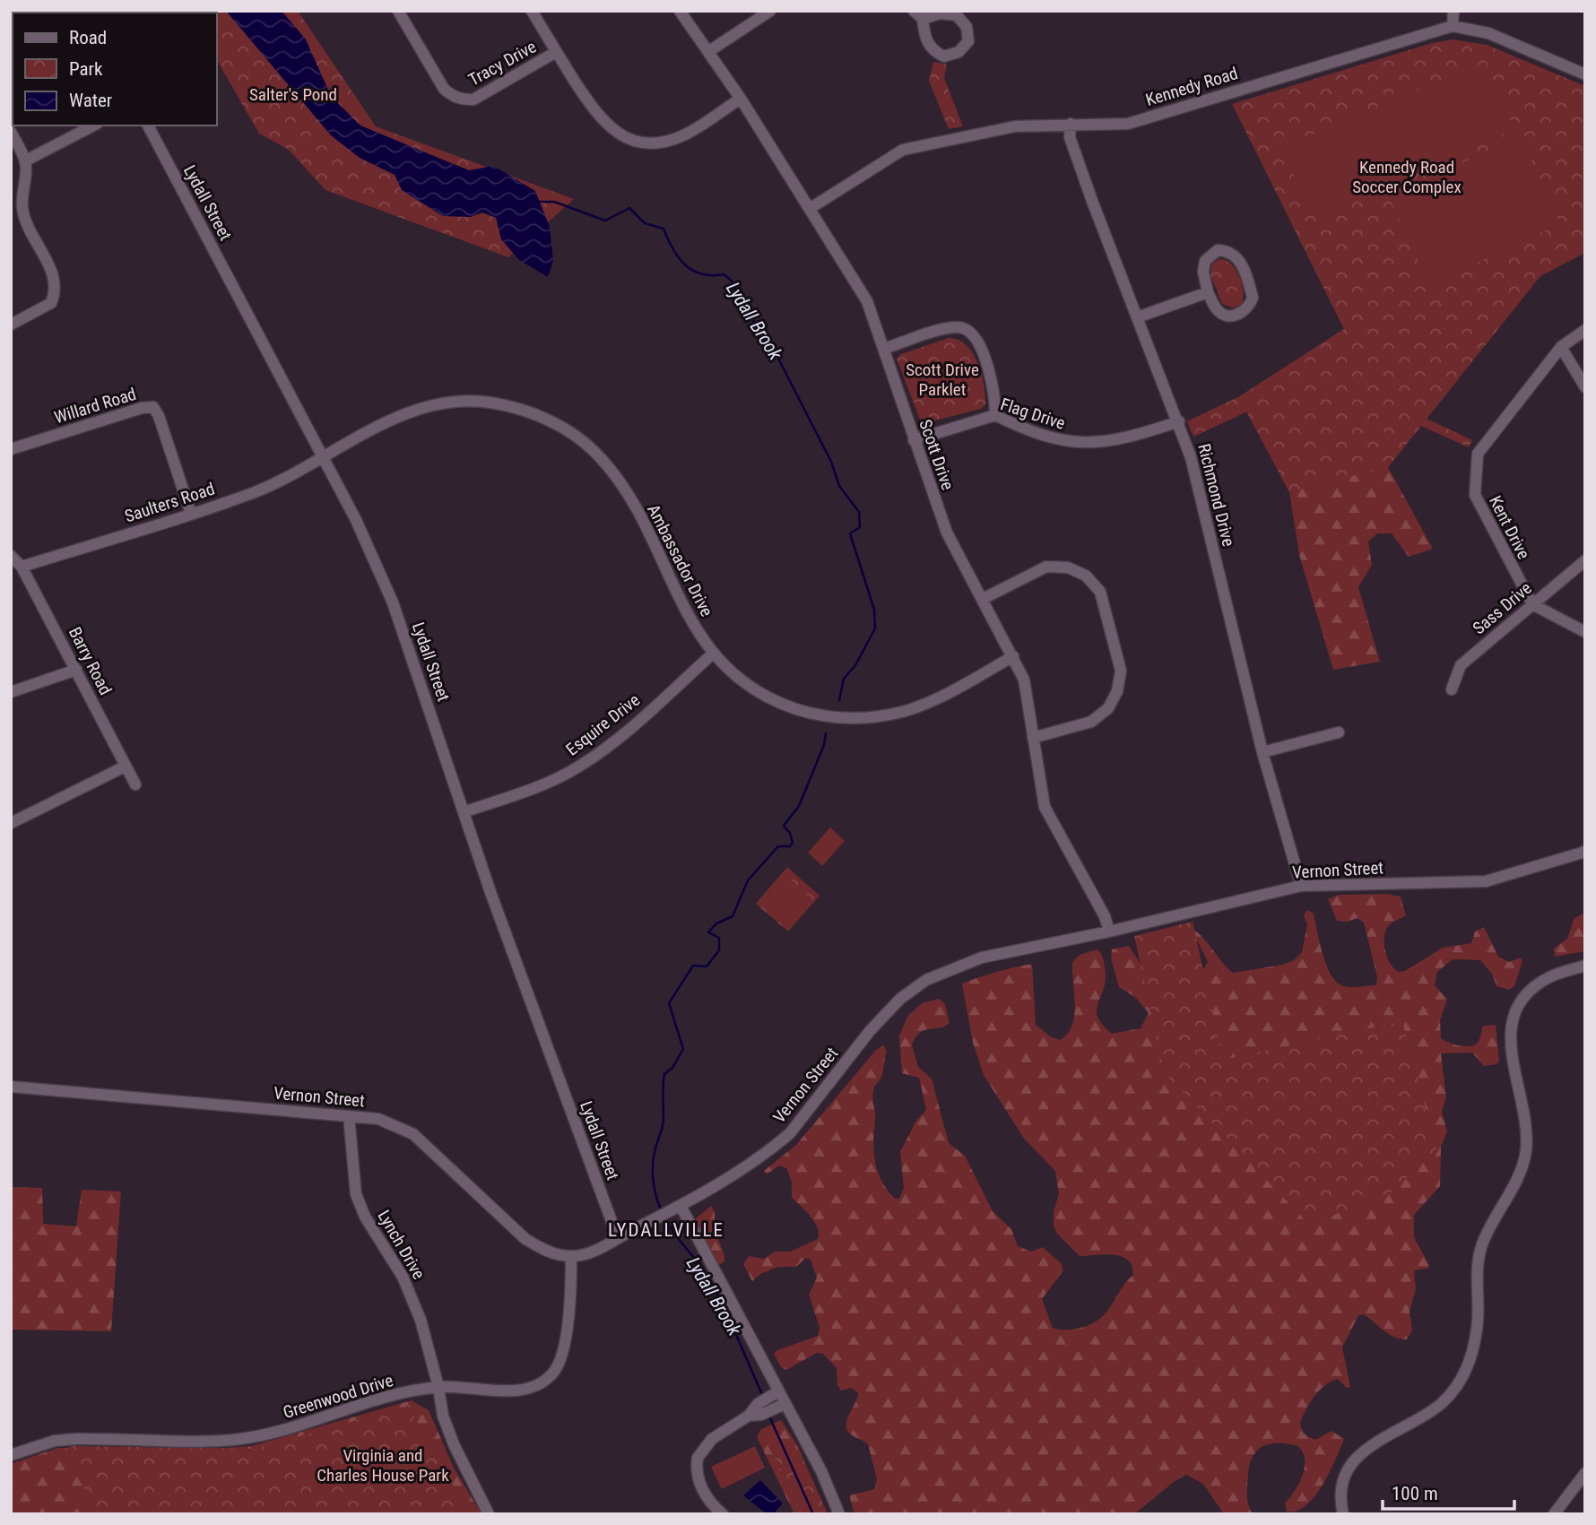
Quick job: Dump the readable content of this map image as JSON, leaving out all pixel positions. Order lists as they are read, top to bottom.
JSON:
{
  "streets": {
    "street": [
      "Tracy Drive",
      "Kennedy Road",
      "Lydall Street",
      "Willard Road",
      "Flag Drive",
      "Scott Drive",
      "Richmond Drive",
      "Saulters Road",
      "Kent Drive",
      "Ambassador Drive",
      "Sass Drive",
      "Barry Road",
      "Esquire Drive",
      "Vernon Street",
      "Lynch Drive",
      "Greenwood Drive"
    ]
  },
  "crossings": [
    ["Kennedy Road", "Scott Drive"],
    ["Kennedy Road", "Richmond Drive"],
    ["Lydall Street", "Saulters Road"],
    ["Lydall Street", "Ambassador Drive"],
    ["Lydall Street", "Esquire Drive"],
    ["Lydall Street", "Vernon Street"],
    ["Willard Road", "Saulters Road"],
    ["Flag Drive", "Scott Drive"],
    ["Flag Drive", "Richmond Drive"],
    ["Scott Drive", "Ambassador Drive"],
    ["Scott Drive", "Vernon Street"],
    ["Richmond Drive", "Vernon Street"],
    ["Saulters Road", "Ambassador Drive"],
    ["Saulters Road", "Barry Road"],
    ["Kent Drive", "Sass Drive"],
    ["Ambassador Drive", "Esquire Drive"],
    ["Vernon Street", "Lynch Drive"],
    ["Vernon Street", "Greenwood Drive"],
    ["Lynch Drive", "Greenwood Drive"]
  ],
  "districts": ["LYDALLVILLE"],
  "water": ["Lydall Brook"],
  "parks": [
    "Salter's Pond",
    "Kennedy Road Soccer Complex",
    "Scott Drive Parklet",
    "Virginia and Charles House Park"
  ],
  "legend": ["Road", "Park", "Water"],
  "scale_bar": "100 m"
}
